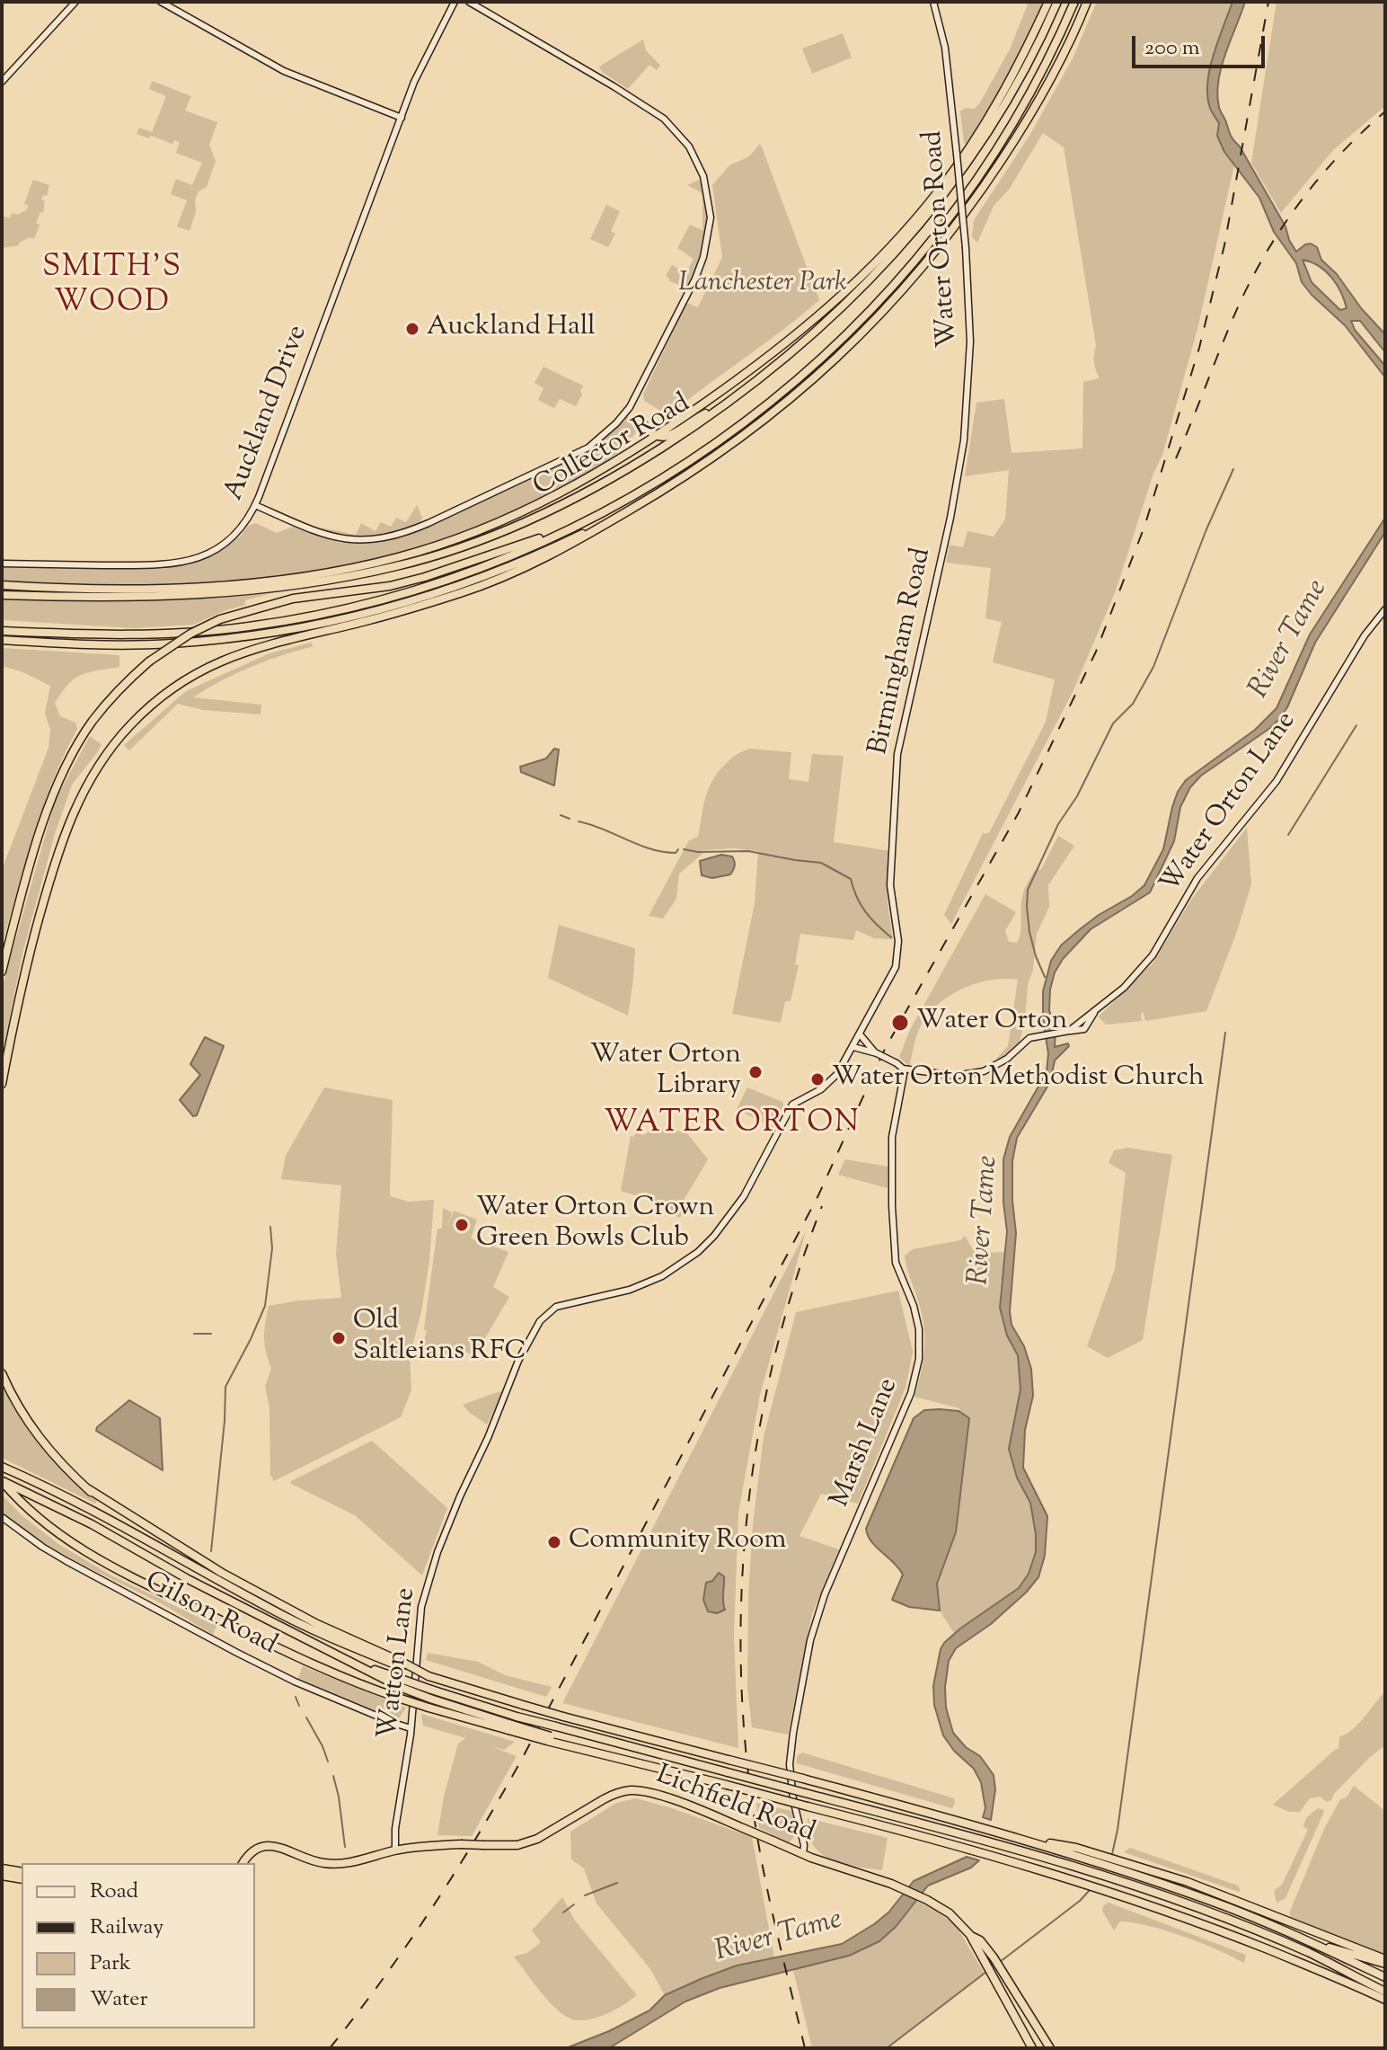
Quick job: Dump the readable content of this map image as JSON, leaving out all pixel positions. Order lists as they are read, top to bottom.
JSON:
{
  "streets": {
    "highway": ["Collector Road", "Lichfield Road"],
    "main road": [
      "Water Orton Road",
      "Auckland Drive",
      "Birmingham Road",
      "Water Orton Lane",
      "Marsh Lane",
      "Gilson Road",
      "Watton Lane"
    ]
  },
  "crossings": [
    ["Water Orton Road", "Birmingham Road"],
    ["Birmingham Road", "Watton Lane"],
    ["Water Orton Lane", "Marsh Lane"],
    ["Marsh Lane", "Lichfield Road"],
    ["Gilson Road", "Watton Lane"],
    ["Watton Lane", "Lichfield Road"]
  ],
  "districts": ["SMITH'S WOOD", "WATER ORTON"],
  "water": ["River Tame"],
  "parks": ["Lanchester Park"],
  "places": [
    "Auckland Hall",
    "Water Orton",
    "Water Orton Library",
    "Water Orton Methodist Church",
    "Water Orton Crown Green Bowls Club",
    "Old Saltleians RFC",
    "Community Room"
  ],
  "legend": [
    "Road",
    "Railway",
    "Park",
    "Water"
  ],
  "scale_bar": "200 m"
}
